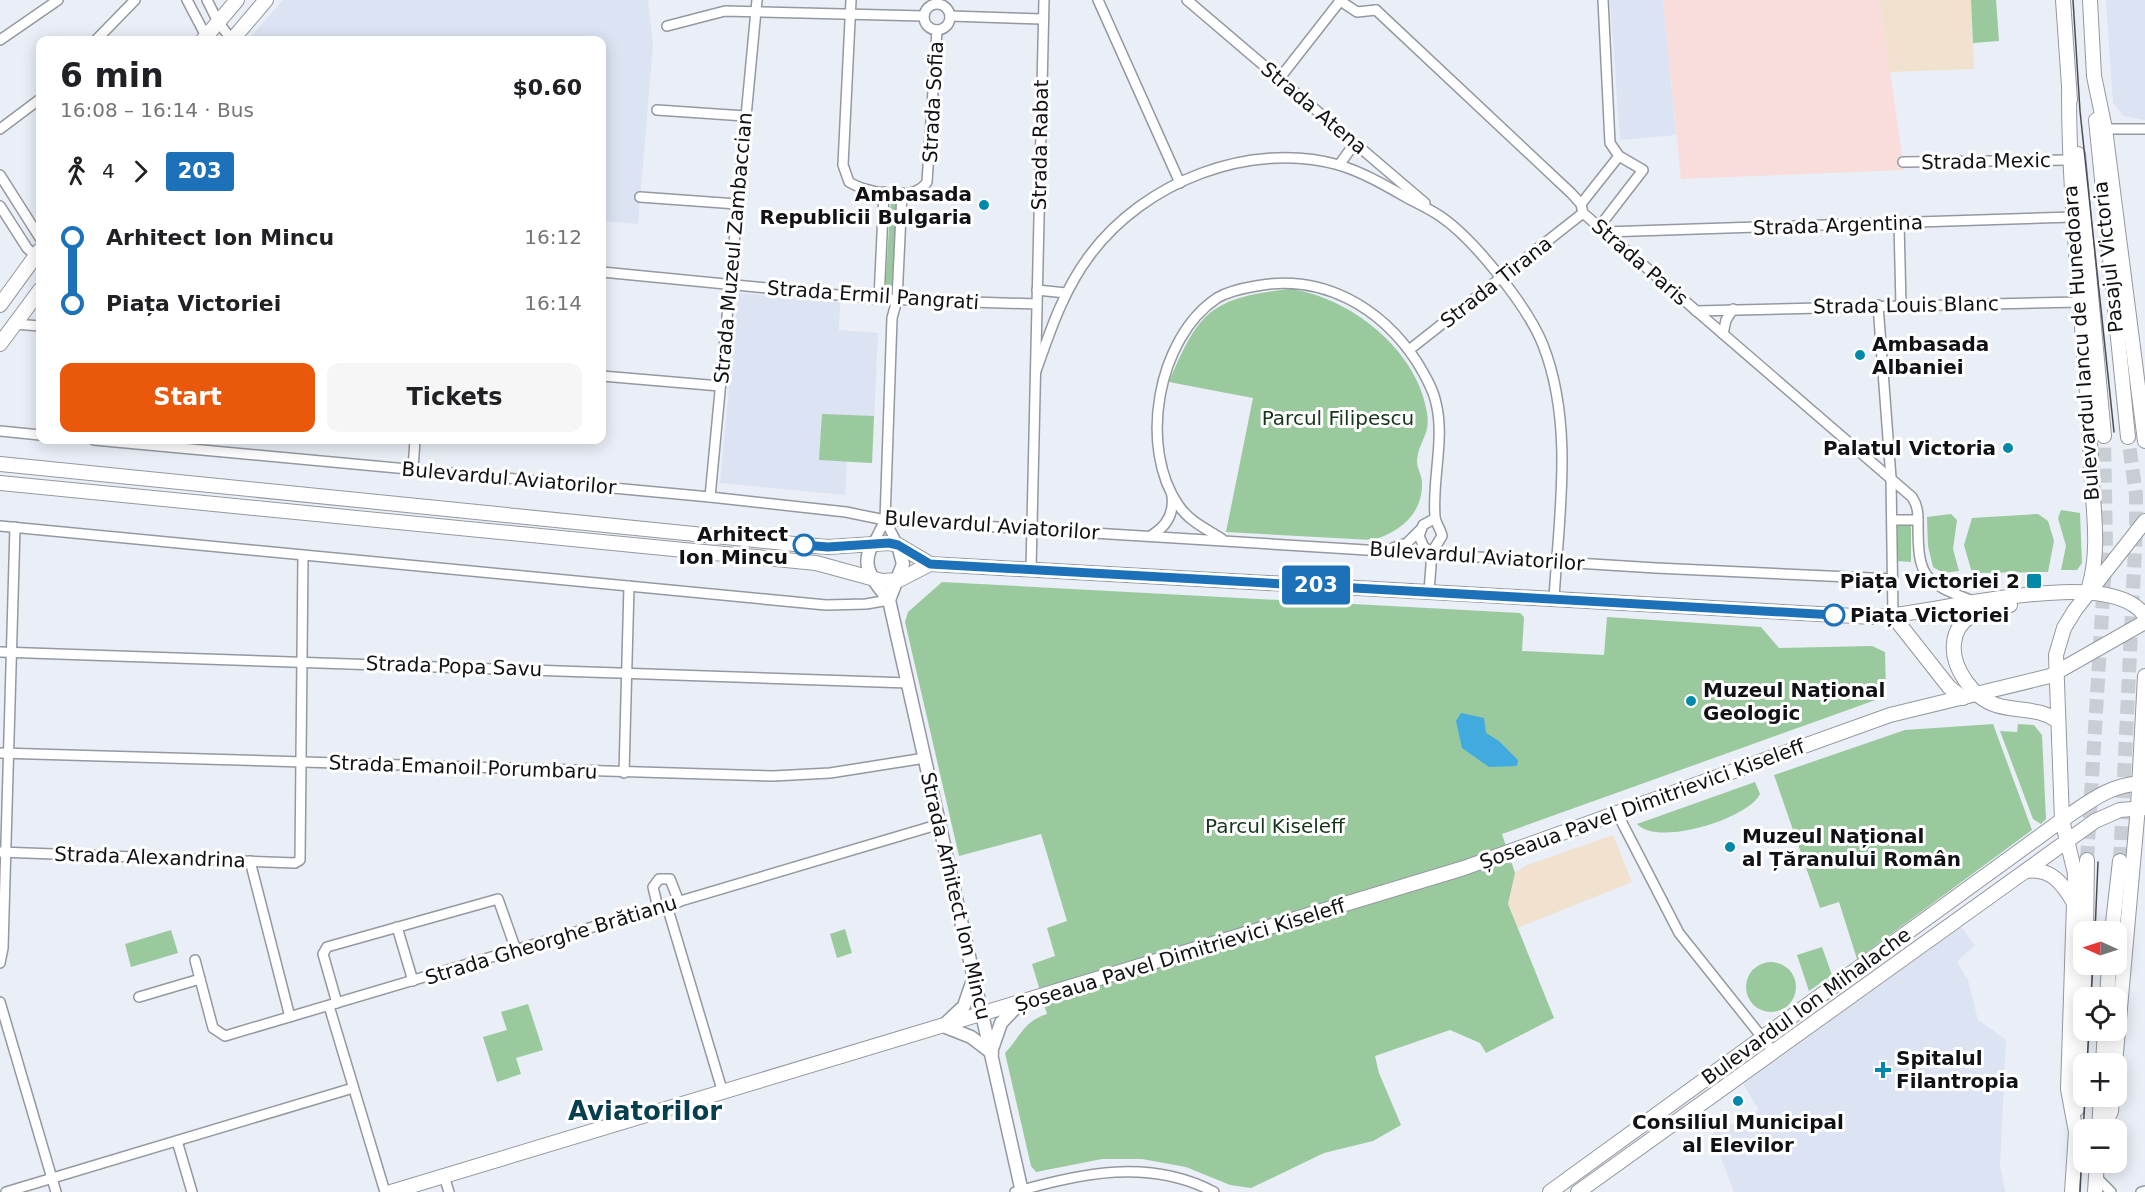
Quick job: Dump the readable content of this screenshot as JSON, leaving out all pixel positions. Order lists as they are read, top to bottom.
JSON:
{
  "streets": {
    "main road": [
      "Pasajul Victoria",
      "Bulevardul Iancu de Hunedoara",
      "Bulevardul Aviatorilor",
      "Șoseaua Pavel Dimitrievici Kiseleff",
      "Strada Arhitect Ion Mincu",
      "Bulevardul Ion Mihalache"
    ],
    "street": [
      "Strada Sofia",
      "Strada Atena",
      "Strada Rabat",
      "Strada Mexic",
      "Strada Argentina",
      "Strada Muzeul Zambaccian",
      "Strada Paris",
      "Strada Tirana",
      "Strada Ermil Pangrati",
      "Strada Louis Blanc",
      "Strada Popa Savu",
      "Strada Emanoil Porumbaru",
      "Strada Alexandrina",
      "Strada Gheorghe Brătianu"
    ]
  },
  "crossings": [
    ["Strada Rabat", "Strada Ermil Pangrati"],
    ["Strada Rabat", "Bulevardul Aviatorilor"],
    ["Strada Mexic", "Pasajul Victoria"],
    ["Strada Mexic", "Bulevardul Iancu de Hunedoara"],
    ["Strada Argentina", "Strada Paris"],
    ["Strada Argentina", "Bulevardul Iancu de Hunedoara"],
    ["Strada Muzeul Zambaccian", "Strada Ermil Pangrati"],
    ["Strada Muzeul Zambaccian", "Bulevardul Aviatorilor"],
    ["Pasajul Victoria", "Bulevardul Iancu de Hunedoara"],
    ["Strada Paris", "Strada Tirana"],
    ["Strada Paris", "Strada Louis Blanc"],
    ["Strada Louis Blanc", "Bulevardul Iancu de Hunedoara"],
    ["Bulevardul Aviatorilor", "Strada Arhitect Ion Mincu"],
    ["Strada Popa Savu", "Strada Arhitect Ion Mincu"],
    ["Strada Emanoil Porumbaru", "Strada Alexandrina"],
    ["Strada Emanoil Porumbaru", "Strada Arhitect Ion Mincu"],
    ["Șoseaua Pavel Dimitrievici Kiseleff", "Strada Arhitect Ion Mincu"],
    ["Strada Arhitect Ion Mincu", "Strada Gheorghe Brătianu"]
  ],
  "districts": ["Aviatorilor"],
  "parks": ["Parcul Filipescu", "Parcul Kiseleff"],
  "places": {
    "other": [
      "Ambasada Republicii Bulgaria",
      "Ambasada Albaniei",
      "Palatul Victoria",
      "Arhitect Ion Mincu",
      "Piața Victoriei",
      "Muzeul Național Geologic",
      "Muzeul Național al Țăranului Român",
      "Consiliul Municipal al Elevilor"
    ],
    "transit": ["Piața Victoriei 2"],
    "health": ["Spitalul Filantropia"]
  },
  "lines": ["bus line 203"],
  "north": "left",
  "page": {
    "on_map": "203",
    "heading": ["6 min", "16:08 – 16:14 · Bus", "$0.60"],
    "legs": ["4", "203"],
    "list": [
      {
        "name": "Arhitect Ion Mincu",
        "value": "16:12"
      },
      {
        "name": "Piața Victoriei",
        "value": "16:14"
      }
    ],
    "buttons": ["Start", "Tickets"],
    "map_buttons": ["+", "−"]
  }
}
